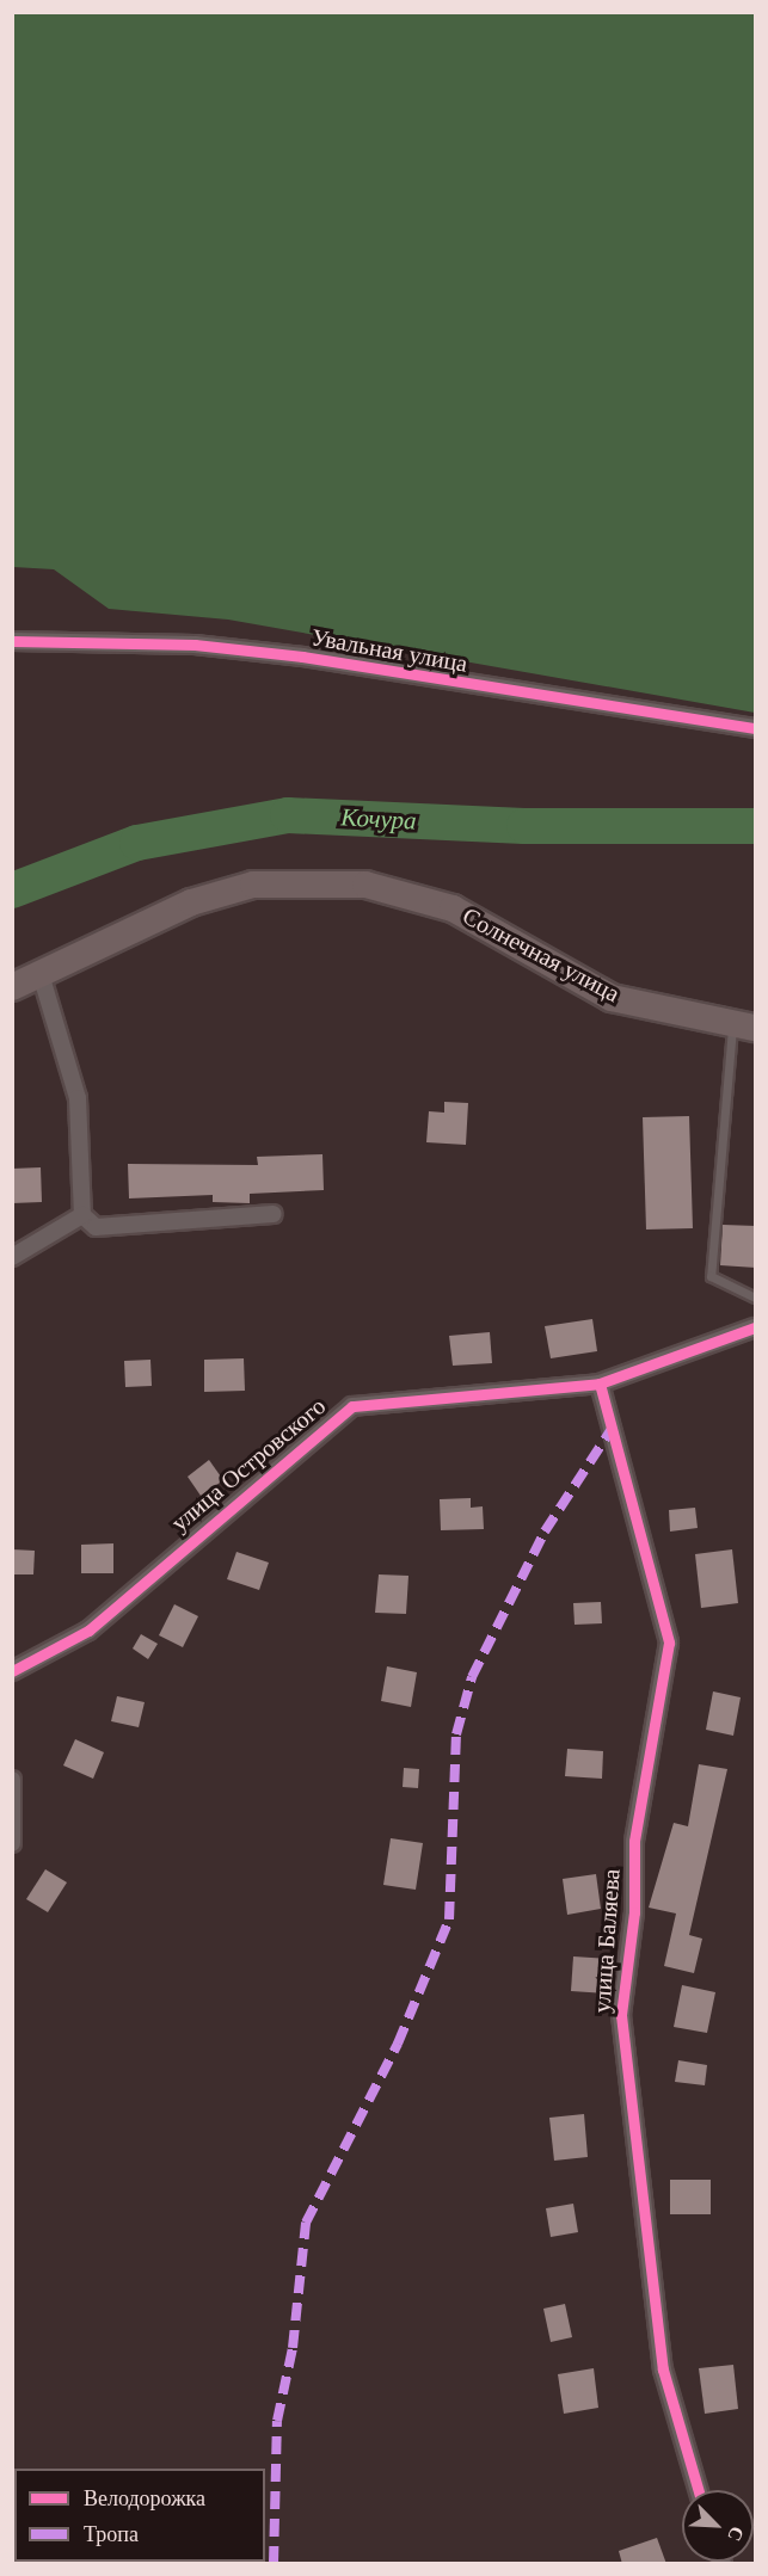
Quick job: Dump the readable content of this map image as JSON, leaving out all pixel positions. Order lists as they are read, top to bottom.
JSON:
{
  "streets": {
    "main road": ["Солнечная улица"],
    "street": ["Увальная улица", "улица Островского", "улица Баляева"]
  },
  "crossings": [
    ["улица Островского", "улица Баляева"]
  ],
  "water": ["Кочура"],
  "legend": ["Велодорожка", "Тропа"],
  "north": "bottom right"
}
